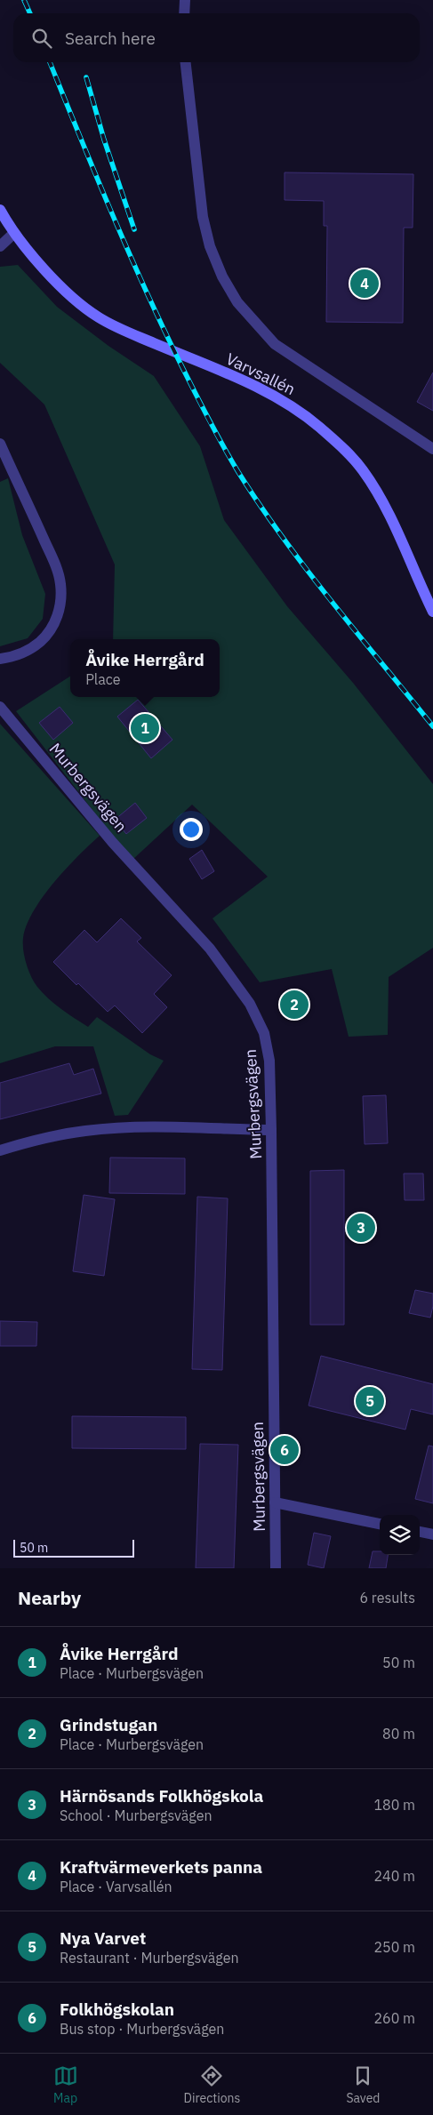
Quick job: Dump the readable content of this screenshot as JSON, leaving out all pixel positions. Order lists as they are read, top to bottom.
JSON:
{
  "streets": {
    "street": ["Varvsallén", "Murbergsvägen"]
  },
  "scale_bar": "50 m",
  "page": {
    "search": "Search here",
    "pins": [
      "4",
      "1",
      "2",
      "3",
      "5",
      "6"
    ],
    "popup": ["Åvike Herrgård", "Place"],
    "scale": "50 m",
    "heading": ["Nearby", "6 results"],
    "list": [
      {
        "mark": "1",
        "name": "Åvike Herrgård",
        "note": "Place · Murbergsvägen",
        "value": "50 m"
      },
      {
        "mark": "2",
        "name": "Grindstugan",
        "note": "Place · Murbergsvägen",
        "value": "80 m"
      },
      {
        "mark": "3",
        "name": "Härnösands Folkhögskola",
        "note": "School · Murbergsvägen",
        "value": "180 m"
      },
      {
        "mark": "4",
        "name": "Kraftvärmeverkets panna",
        "note": "Place · Varvsallén",
        "value": "240 m"
      },
      {
        "mark": "5",
        "name": "Nya Varvet",
        "note": "Restaurant · Murbergsvägen",
        "value": "250 m"
      },
      {
        "mark": "6",
        "name": "Folkhögskolan",
        "note": "Bus stop · Murbergsvägen",
        "value": "260 m"
      }
    ],
    "nav": ["Map", "Directions", "Saved"]
  }
}
